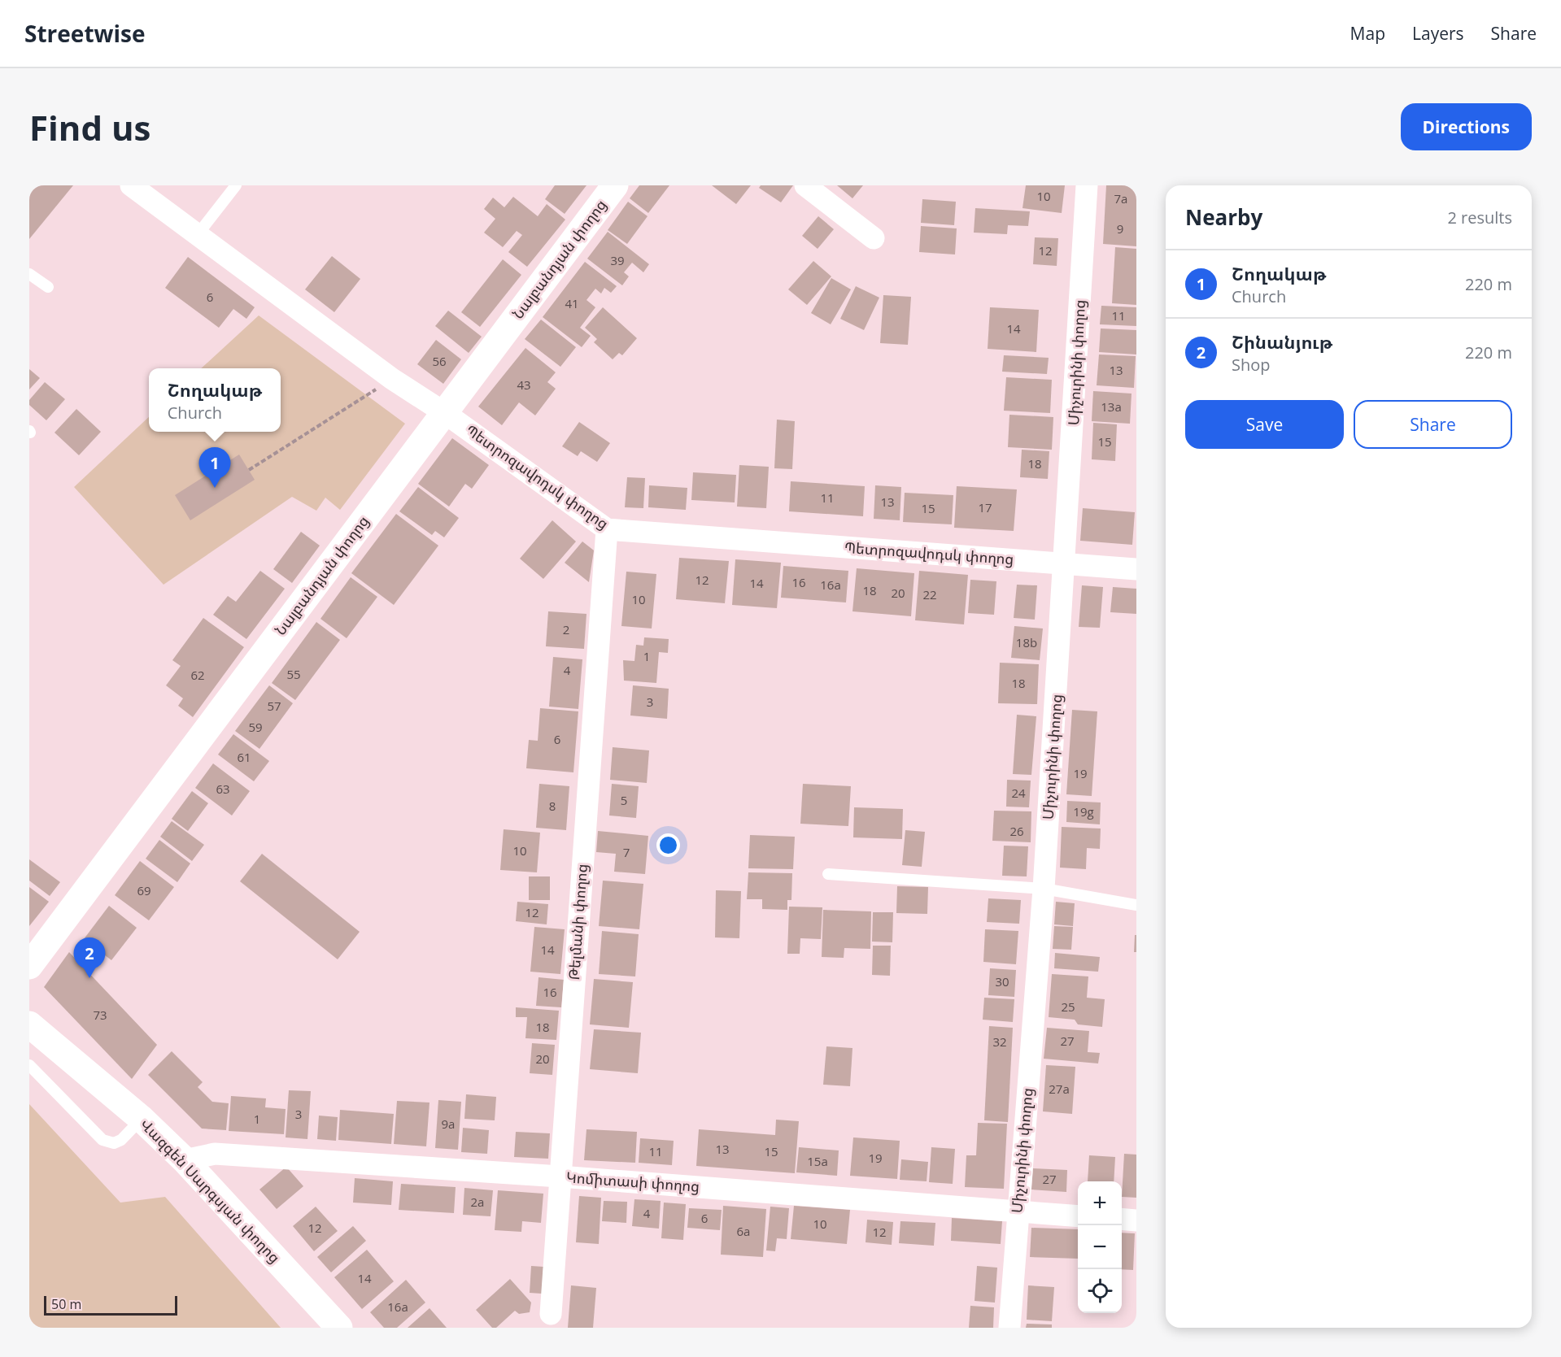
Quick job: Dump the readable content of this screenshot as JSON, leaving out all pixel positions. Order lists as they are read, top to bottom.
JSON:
{
  "streets": {
    "street": [
      "Նալբանդյան փողոց",
      "Միչուրինի փողոց",
      "Պետրոզավոդսկ փողոց",
      "Թելմանի փողոց",
      "Կոմիտասի փողոց",
      "Վազգեն Սարգսյան փողոց"
    ]
  },
  "crossings": [
    ["Նալբանդյան փողոց", "Պետրոզավոդսկ փողոց"],
    ["Միչուրինի փողոց", "Պետրոզավոդսկ փողոց"],
    ["Միչուրինի փողոց", "Կոմիտասի փողոց"],
    ["Պետրոզավոդսկ փողոց", "Թելմանի փողոց"],
    ["Թելմանի փողոց", "Կոմիտասի փողոց"],
    ["Կոմիտասի փողոց", "Վազգեն Սարգսյան փողոց"]
  ],
  "house_numbers": [
    "10",
    "7a",
    "9",
    "12",
    "39",
    "6",
    "41",
    "11",
    "14",
    "56",
    "13",
    "43",
    "13a",
    "15",
    "18",
    "11",
    "13",
    "17",
    "15",
    "12",
    "16",
    "14",
    "16a",
    "18",
    "20",
    "22",
    "10",
    "2",
    "18b",
    "1",
    "4",
    "55",
    "62",
    "18",
    "3",
    "57",
    "59",
    "6",
    "61",
    "19",
    "63",
    "24",
    "5",
    "8",
    "19g",
    "26",
    "10",
    "7",
    "69",
    "12",
    "14",
    "30",
    "16",
    "25",
    "73",
    "18",
    "27",
    "32",
    "20",
    "27a",
    "3",
    "1",
    "9a",
    "13",
    "11",
    "15",
    "19",
    "15a",
    "27",
    "2a",
    "4",
    "6",
    "10",
    "12",
    "6a",
    "12",
    "14",
    "16a"
  ],
  "scale_bar": "50 m",
  "page": {
    "header": "Streetwise",
    "nav": ["Map", "Layers", "Share"],
    "buttons": [
      "Directions",
      ["Save", "Share"]
    ],
    "title": "Find us",
    "heading": ["Nearby", "2 results"],
    "list": [
      {
        "mark": "1",
        "name": "Շողակաթ",
        "note": "Church",
        "value": "220 m"
      },
      {
        "mark": "2",
        "name": "Շինանյութ",
        "note": "Shop",
        "value": "220 m"
      }
    ],
    "popup": ["Շողակաթ", "Church"],
    "pins": ["1", "2"],
    "map_buttons": ["+", "−"],
    "scale": "50 m"
  }
}
